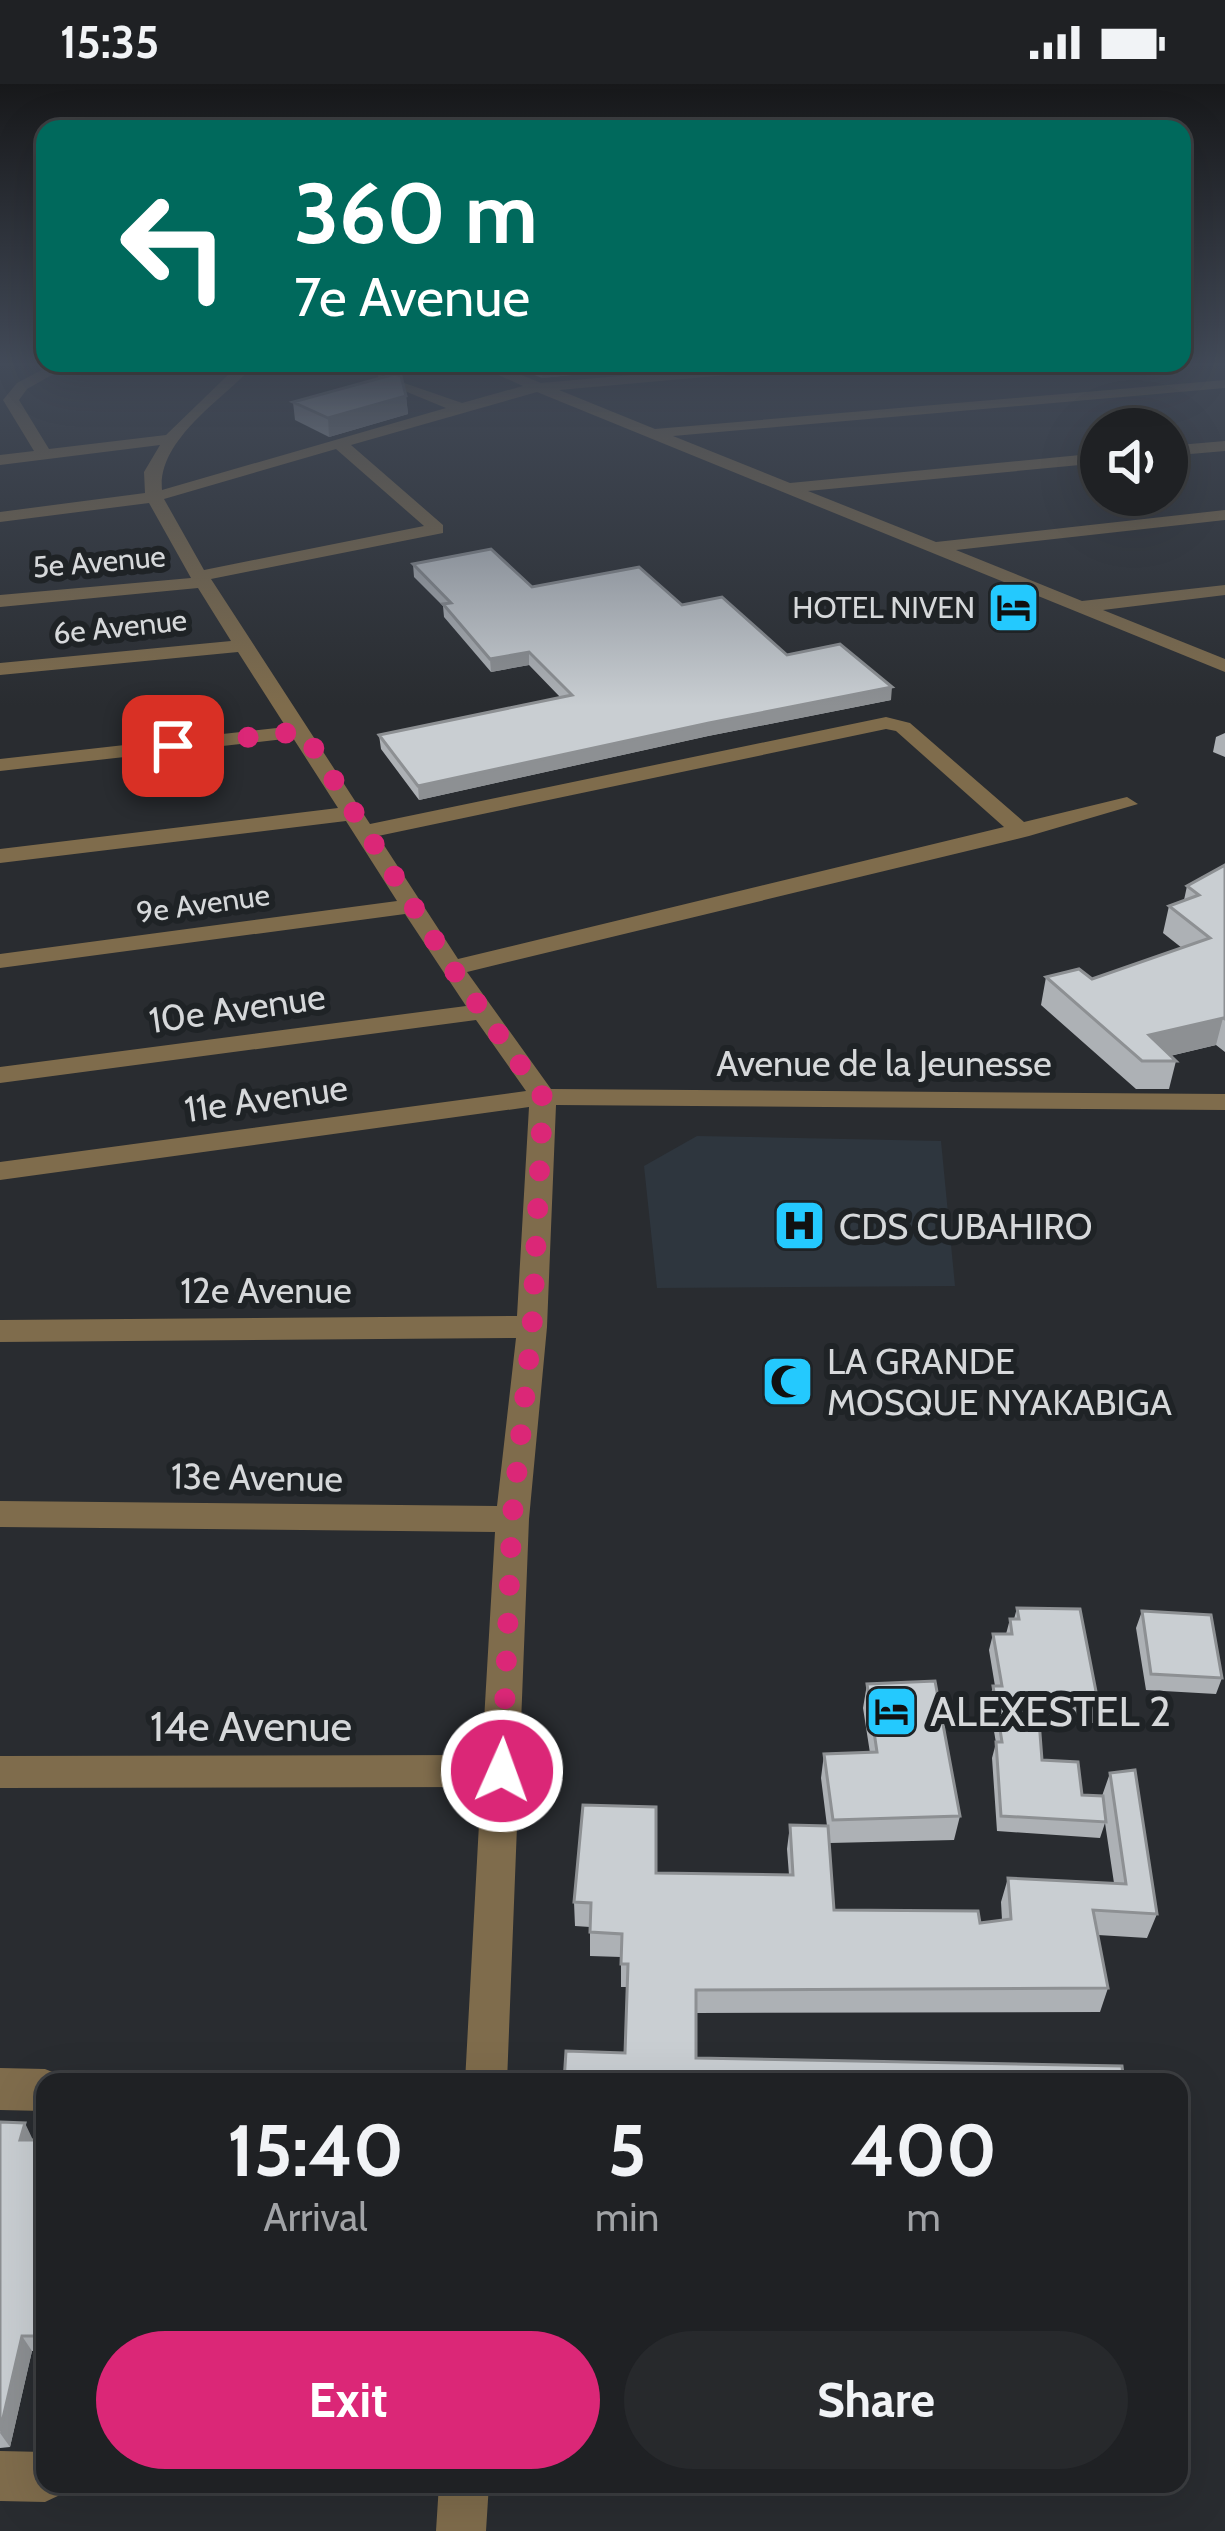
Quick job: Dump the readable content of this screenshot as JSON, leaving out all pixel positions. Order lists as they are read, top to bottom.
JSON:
{
  "streets": {
    "street": [
      "5e Avenue",
      "6e Avenue",
      "9e Avenue",
      "10e Avenue",
      "Avenue de la Jeunesse",
      "11e Avenue",
      "12e Avenue",
      "13e Avenue",
      "14e Avenue"
    ]
  },
  "crossings": [
    ["Avenue de la Jeunesse", "11e Avenue"]
  ],
  "places": {
    "hotel": ["HOTEL NIVEN", "ALEXESTEL 2"],
    "hospital": ["CDS CUBAHIRO"],
    "mosque": ["LA GRANDE MOSQUE NYAKABIGA"]
  },
  "page": {
    "status": "15:35",
    "turn": ["360 m", "7e Avenue"],
    "eta": [
      "15:40",
      "Arrival",
      "5",
      "min",
      "400",
      "m"
    ],
    "buttons": ["Exit", "Share"]
  }
}
